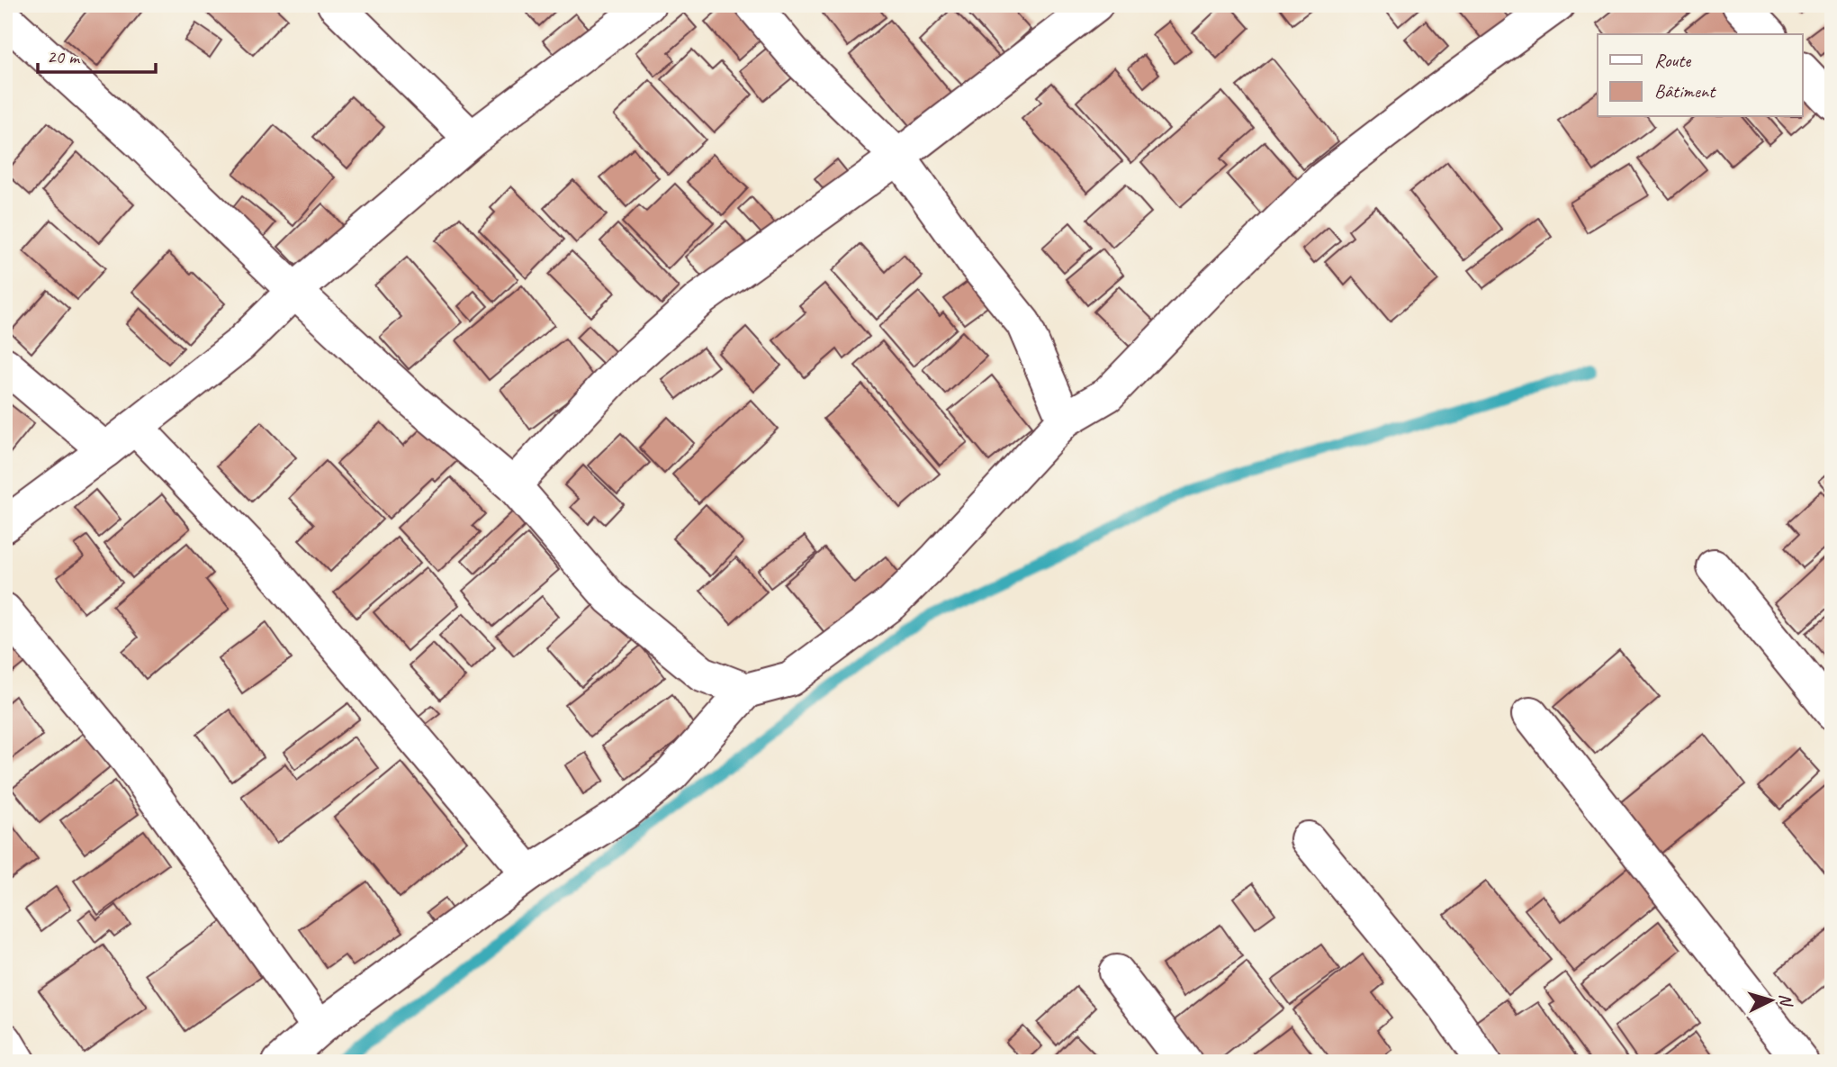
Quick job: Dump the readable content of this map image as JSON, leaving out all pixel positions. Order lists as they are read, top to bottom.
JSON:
{
  "legend": ["Route", "Bâtiment"],
  "scale_bar": "20 m",
  "north": "right"
}
